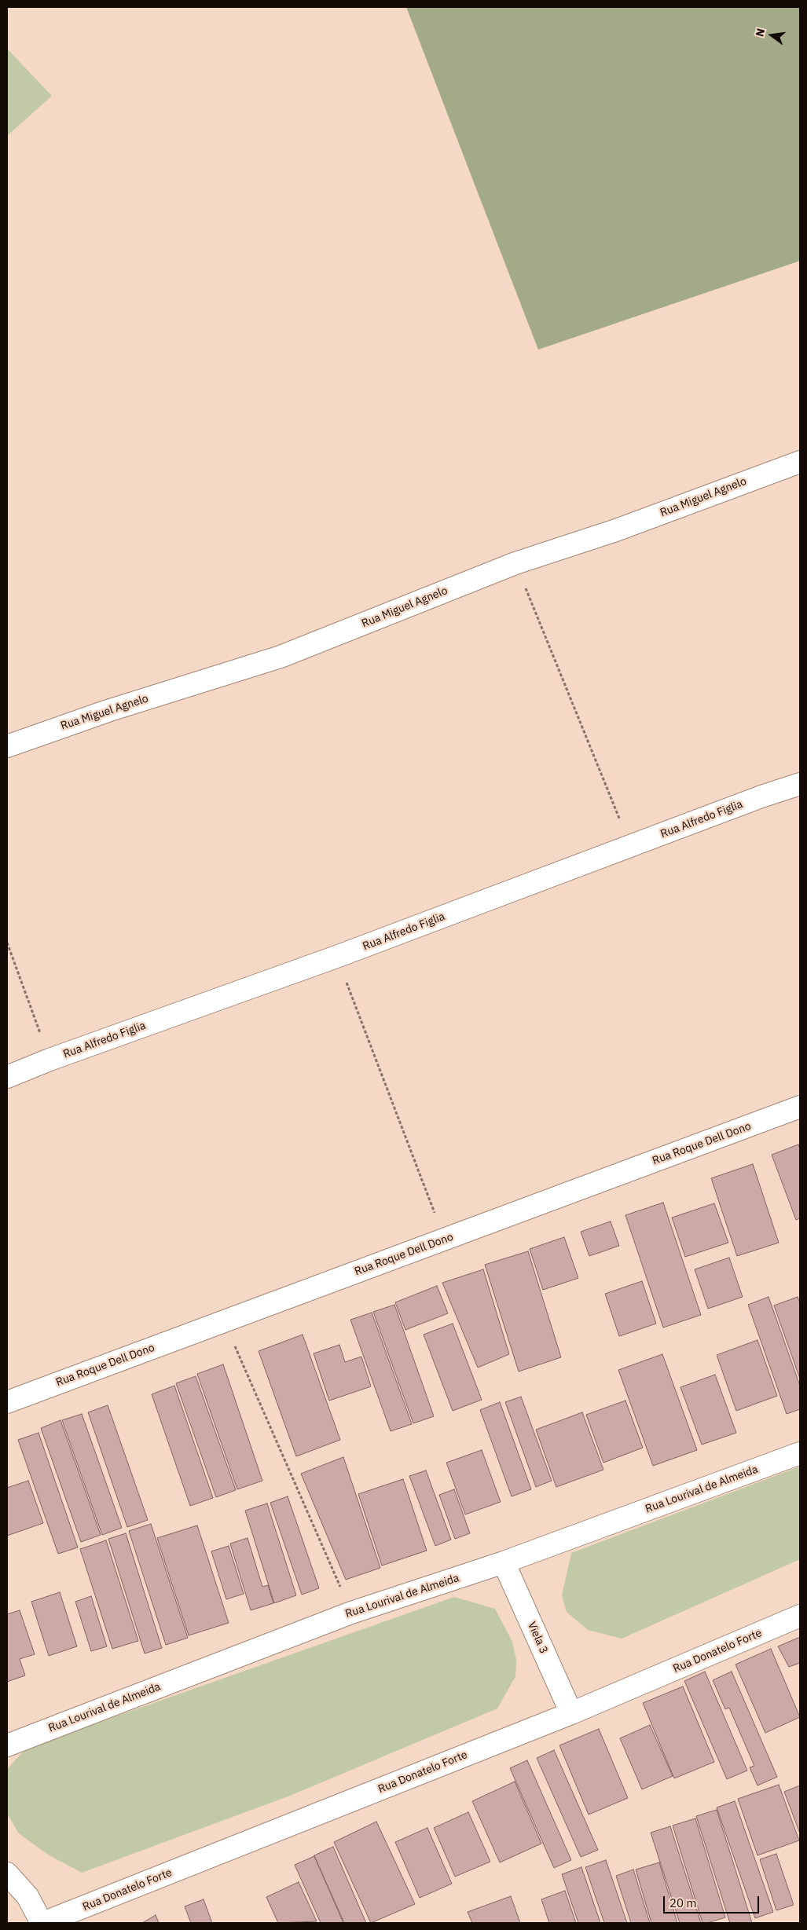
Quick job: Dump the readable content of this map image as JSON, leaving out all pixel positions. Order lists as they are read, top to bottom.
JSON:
{
  "streets": {
    "street": [
      "Rua Miguel Agnelo",
      "Rua Alfredo Figlia",
      "Rua Roque Dell Dono",
      "Rua Lourival de Almeida",
      "Viela 3",
      "Rua Donatelo Forte"
    ]
  },
  "crossings": [
    ["Rua Lourival de Almeida", "Viela 3"],
    ["Viela 3", "Rua Donatelo Forte"]
  ],
  "scale_bar": "20 m",
  "north": "left"
}
